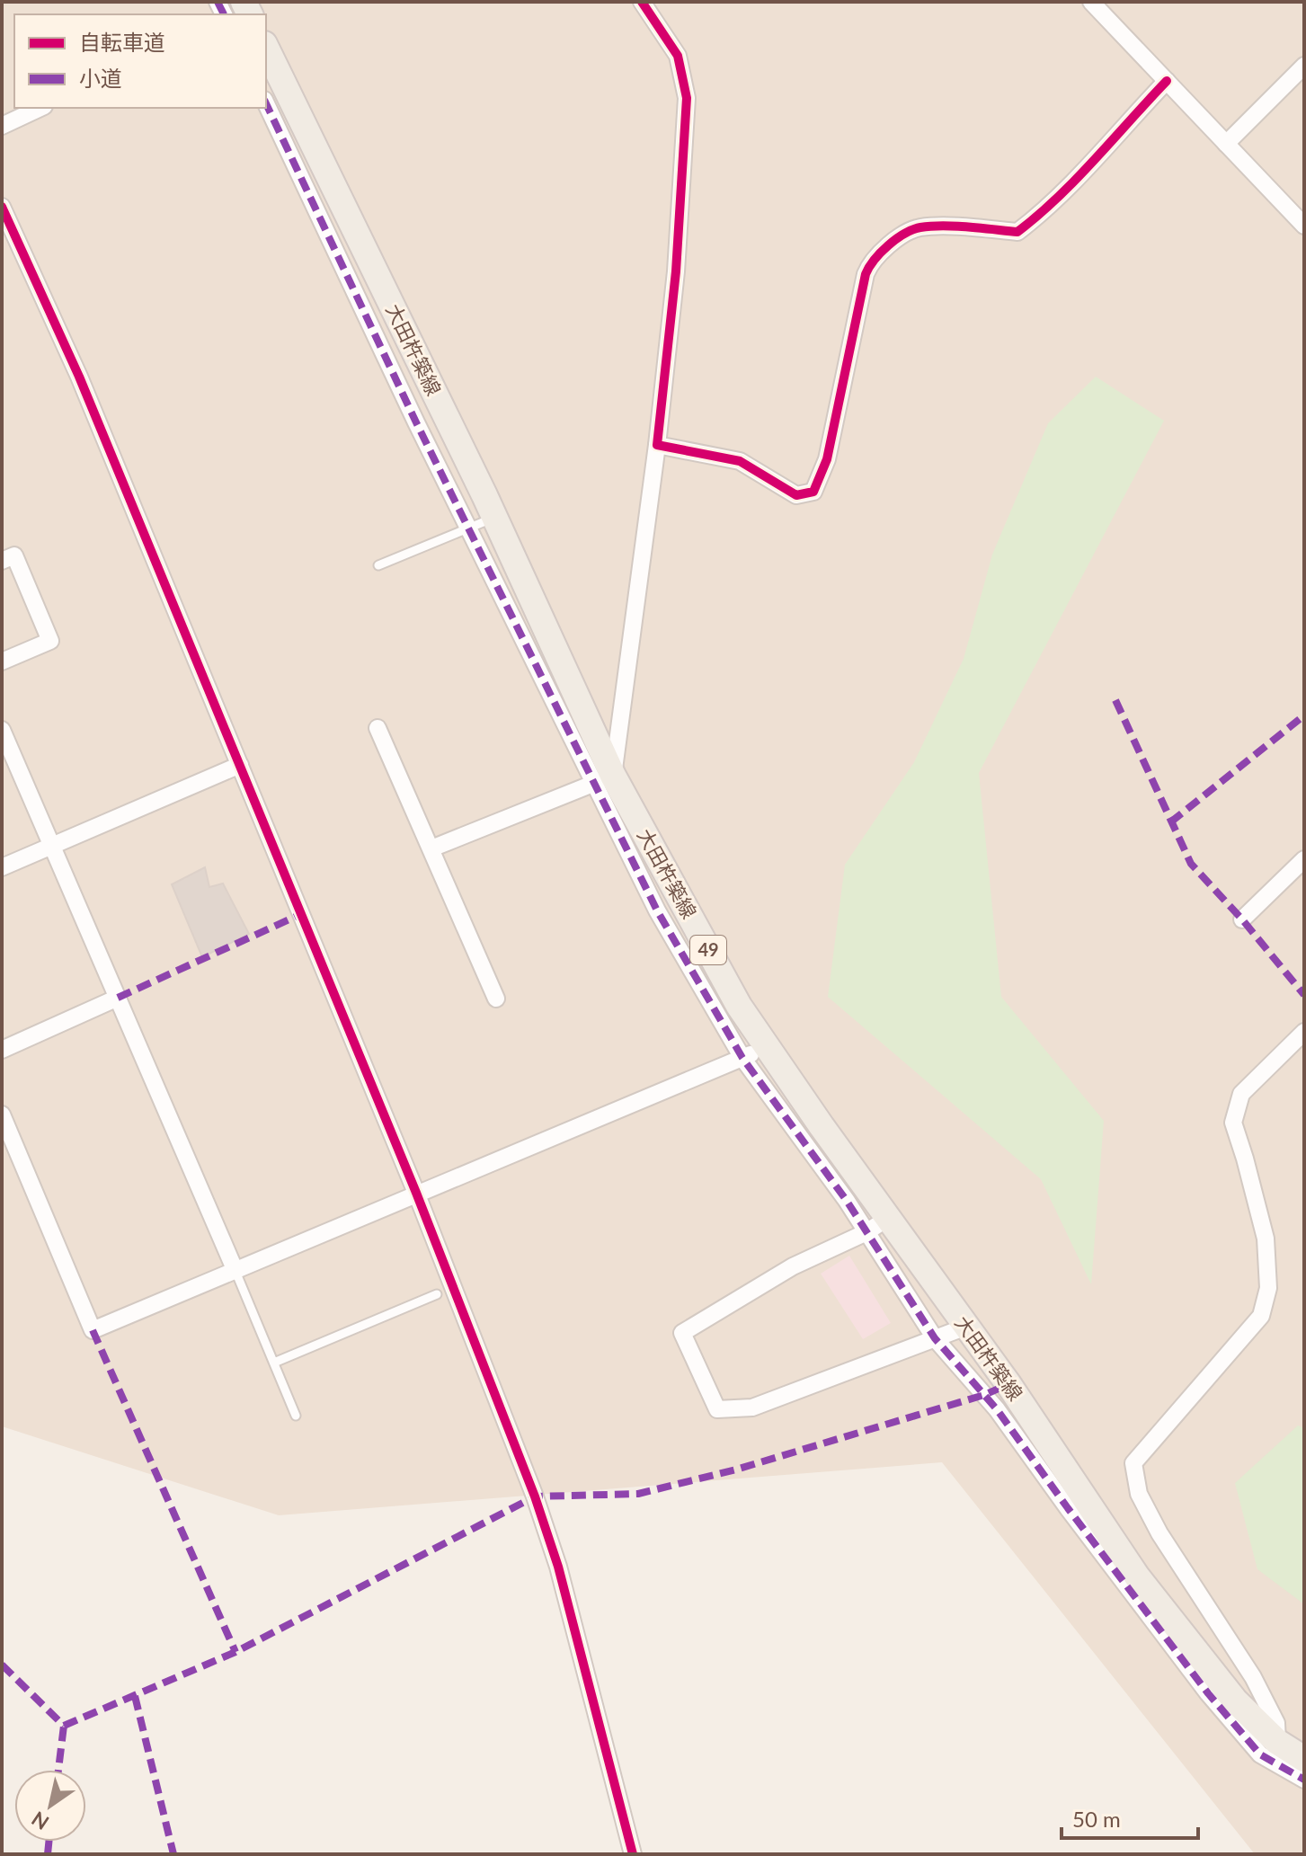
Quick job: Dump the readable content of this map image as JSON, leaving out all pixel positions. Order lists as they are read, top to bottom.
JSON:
{
  "streets": {
    "main road": ["大田杵築線", "49"]
  },
  "legend": ["自転車道", "小道"],
  "scale_bar": "50 m",
  "north": "bottom left"
}
